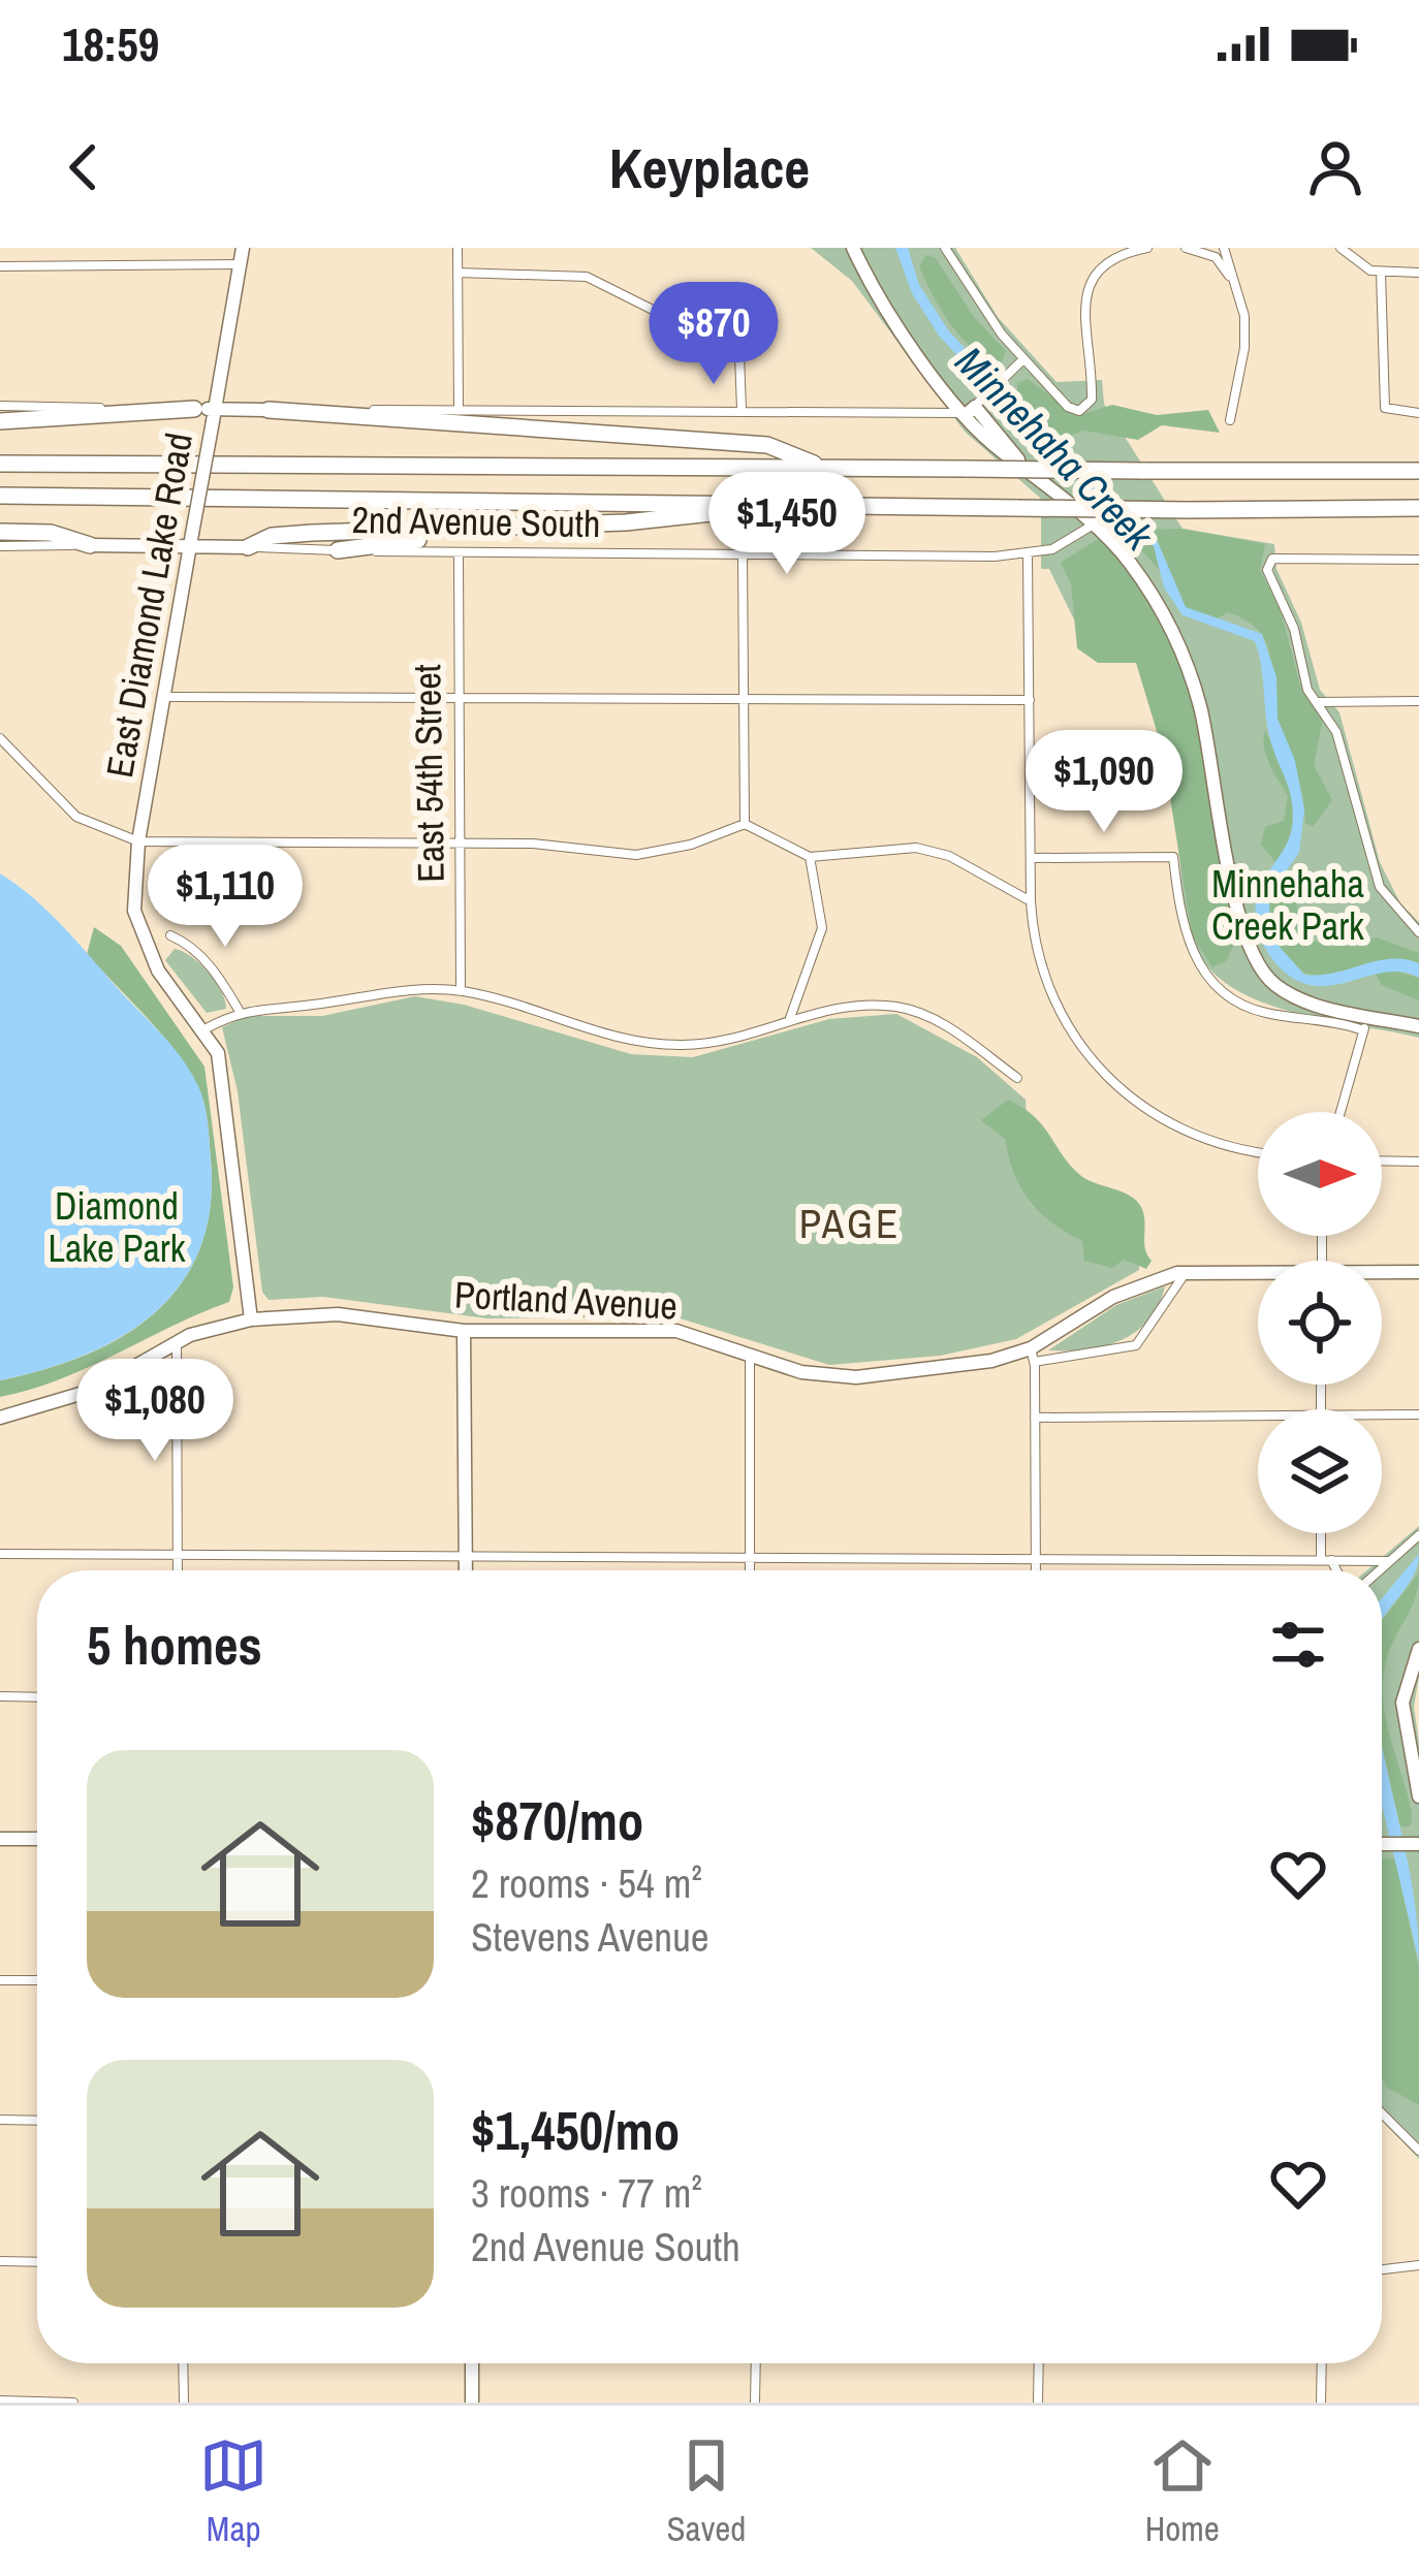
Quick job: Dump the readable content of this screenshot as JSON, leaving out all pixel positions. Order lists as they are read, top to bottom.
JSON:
{
  "streets": {
    "street": [
      "2nd Avenue South",
      "East Diamond Lake Road",
      "East 54th Street",
      "Portland Avenue"
    ]
  },
  "crossings": [
    ["2nd Avenue South", "East Diamond Lake Road"],
    ["2nd Avenue South", "East 54th Street"],
    ["East Diamond Lake Road", "Portland Avenue"]
  ],
  "districts": ["PAGE"],
  "water": ["Minnehaha Creek"],
  "parks": ["Minnehaha Creek Park", "Diamond Lake Park"],
  "north": "right",
  "page": {
    "status": "18:59",
    "header": "Keyplace",
    "price": [
      "$870",
      "$1,450",
      "$1,090",
      "$1,110",
      "$1,080"
    ],
    "heading": "5 homes",
    "list": [
      {
        "name": "$870/mo",
        "note": "2 rooms · 54 m² · Stevens Avenue"
      },
      {
        "name": "$1,450/mo",
        "note": "3 rooms · 77 m² · 2nd Avenue South"
      }
    ],
    "tabs": ["Map", "Saved", "Home"]
  }
}
